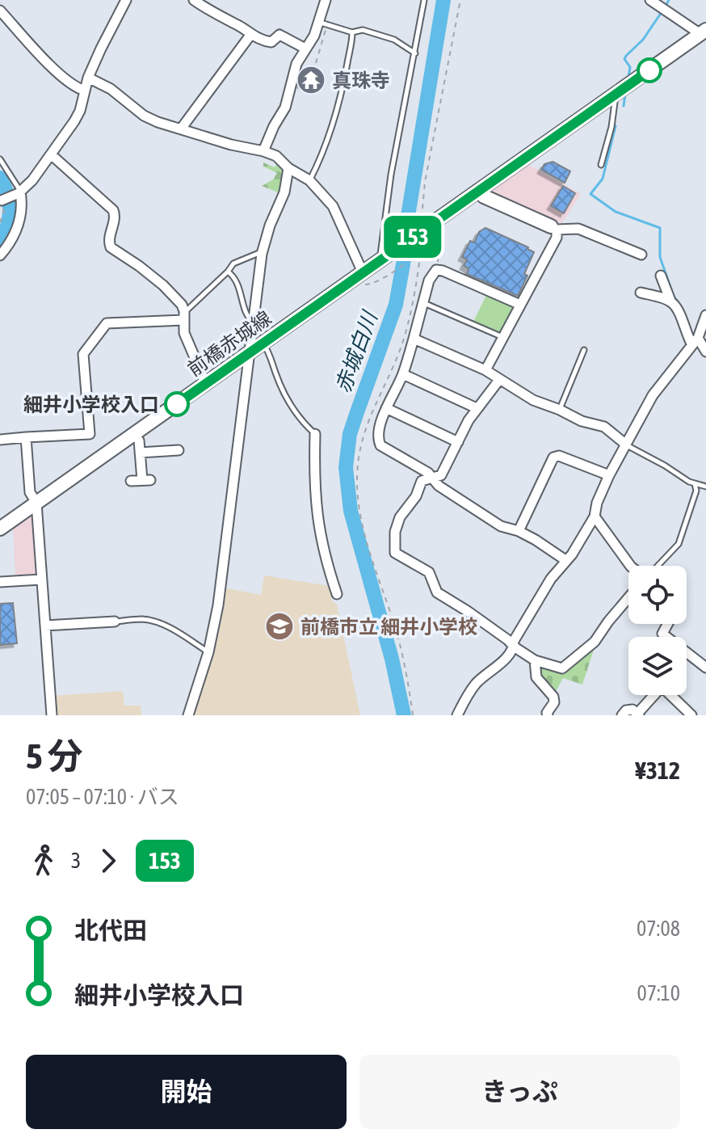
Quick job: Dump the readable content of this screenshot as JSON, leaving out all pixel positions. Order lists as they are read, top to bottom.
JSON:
{
  "streets": {
    "main road": ["前橋赤城線"]
  },
  "water": ["赤城白川"],
  "places": {
    "temple": ["真珠寺"],
    "other": ["細井小学校入口"],
    "school or university": ["前橋市立 細井小学校"]
  },
  "lines": ["bus line 153"],
  "page": {
    "on_map": "153",
    "heading": ["5 分", "07:05 – 07:10 · バス", "¥312"],
    "legs": ["3", "153"],
    "list": [
      {
        "name": "北代田",
        "value": "07:08"
      },
      {
        "name": "細井小学校入口",
        "value": "07:10"
      }
    ],
    "buttons": ["開始", "きっぷ"]
  }
}
